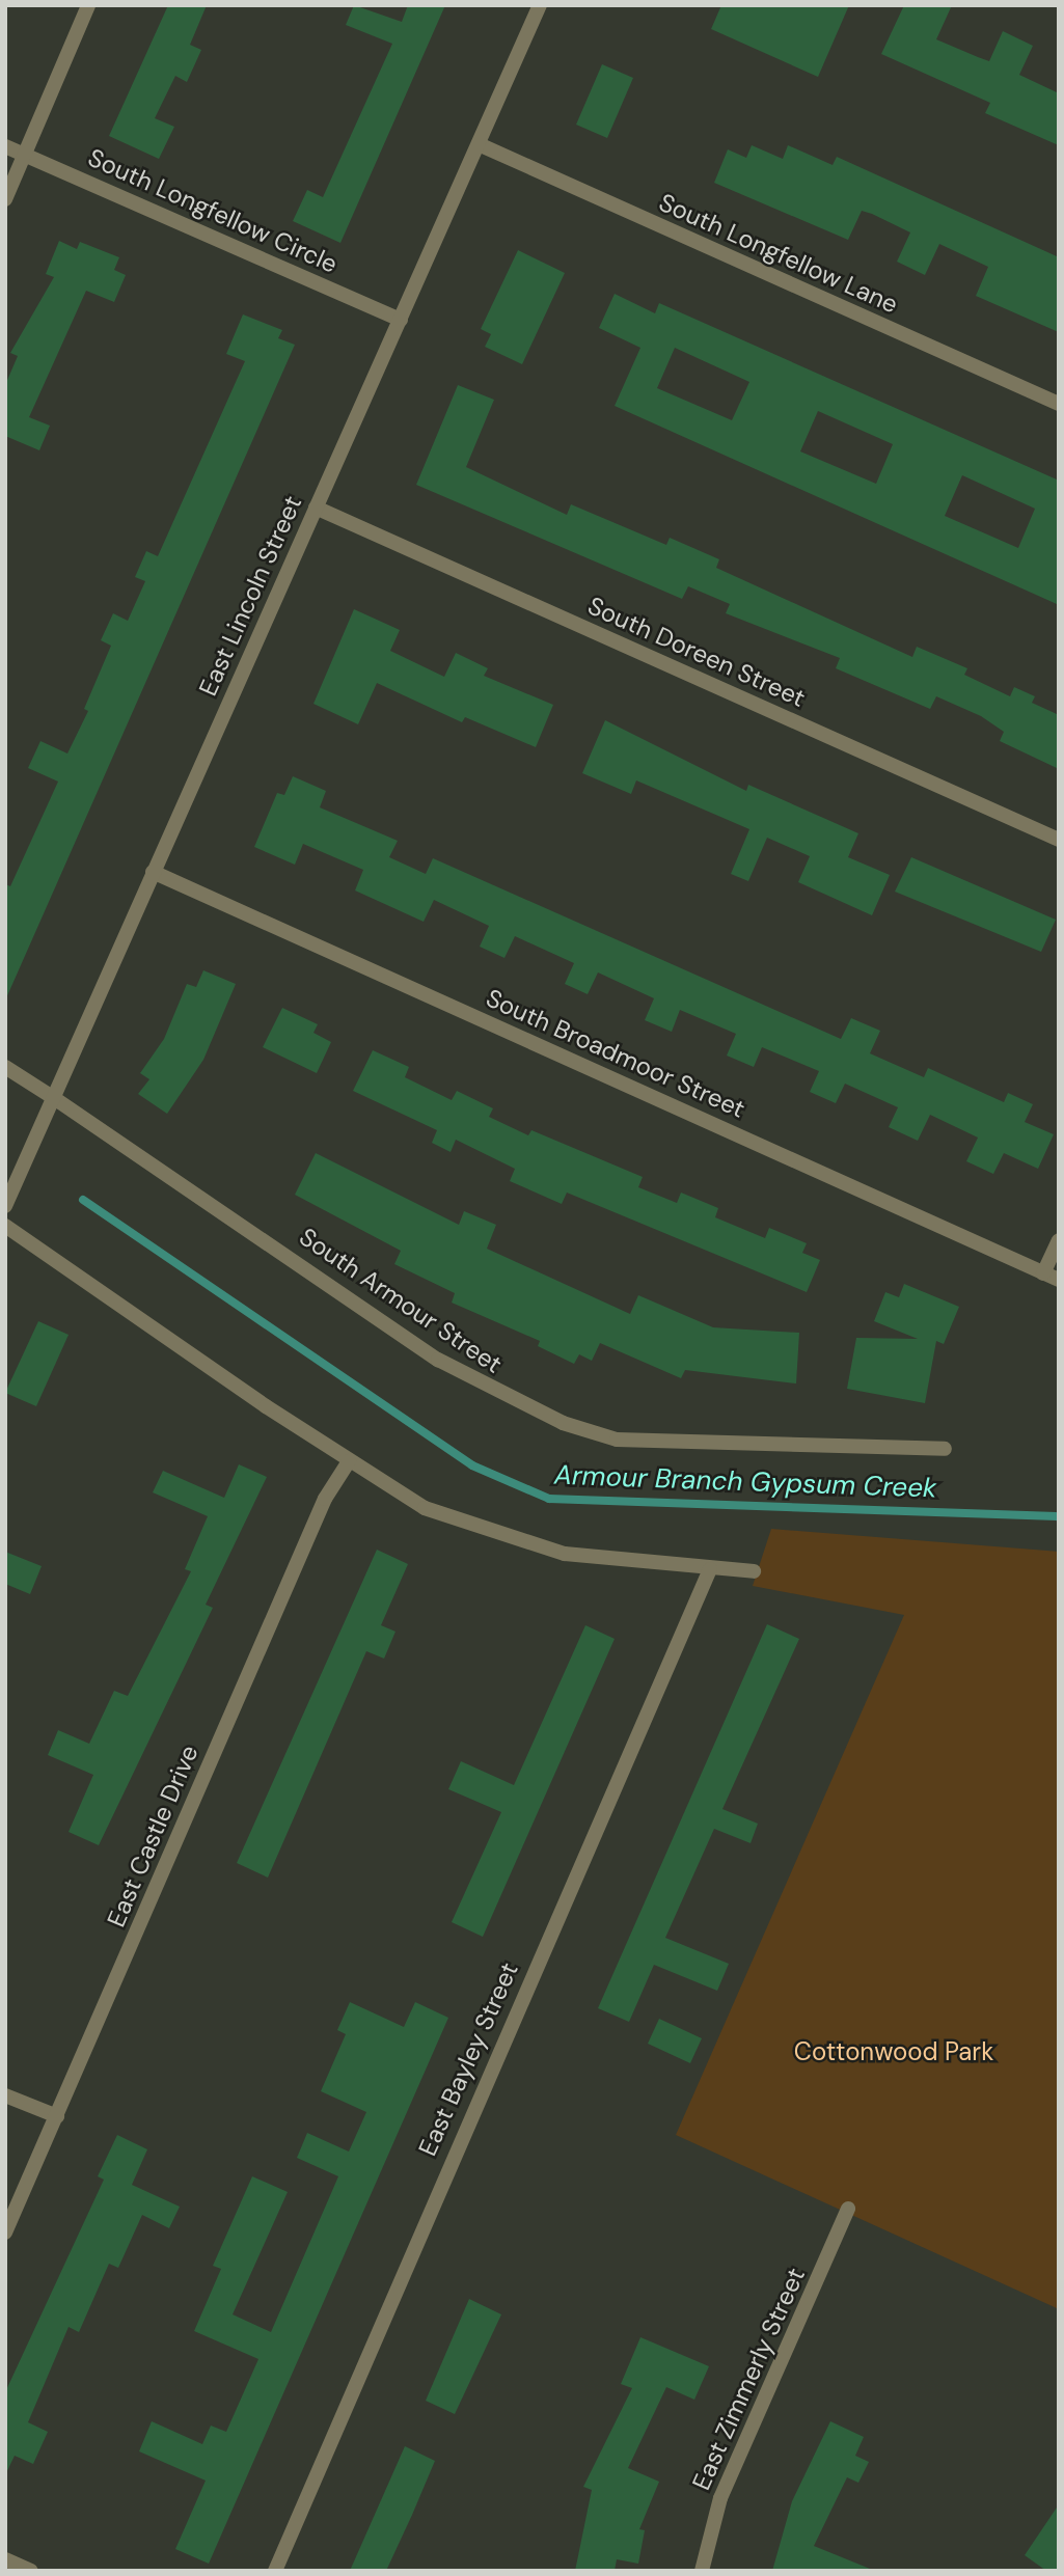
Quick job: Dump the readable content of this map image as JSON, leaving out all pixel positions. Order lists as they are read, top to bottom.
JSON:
{
  "streets": {
    "street": [
      "South Longfellow Circle",
      "South Longfellow Lane",
      "East Lincoln Street",
      "South Doreen Street",
      "South Broadmoor Street",
      "South Armour Street",
      "East Castle Drive",
      "East Bayley Street",
      "East Zimmerly Street"
    ]
  },
  "crossings": [
    ["South Longfellow Circle", "East Lincoln Street"],
    ["South Longfellow Lane", "East Lincoln Street"],
    ["East Lincoln Street", "South Doreen Street"],
    ["East Lincoln Street", "South Broadmoor Street"],
    ["East Lincoln Street", "South Armour Street"]
  ],
  "water": ["Armour Branch Gypsum Creek"],
  "parks": ["Cottonwood Park"]
}
